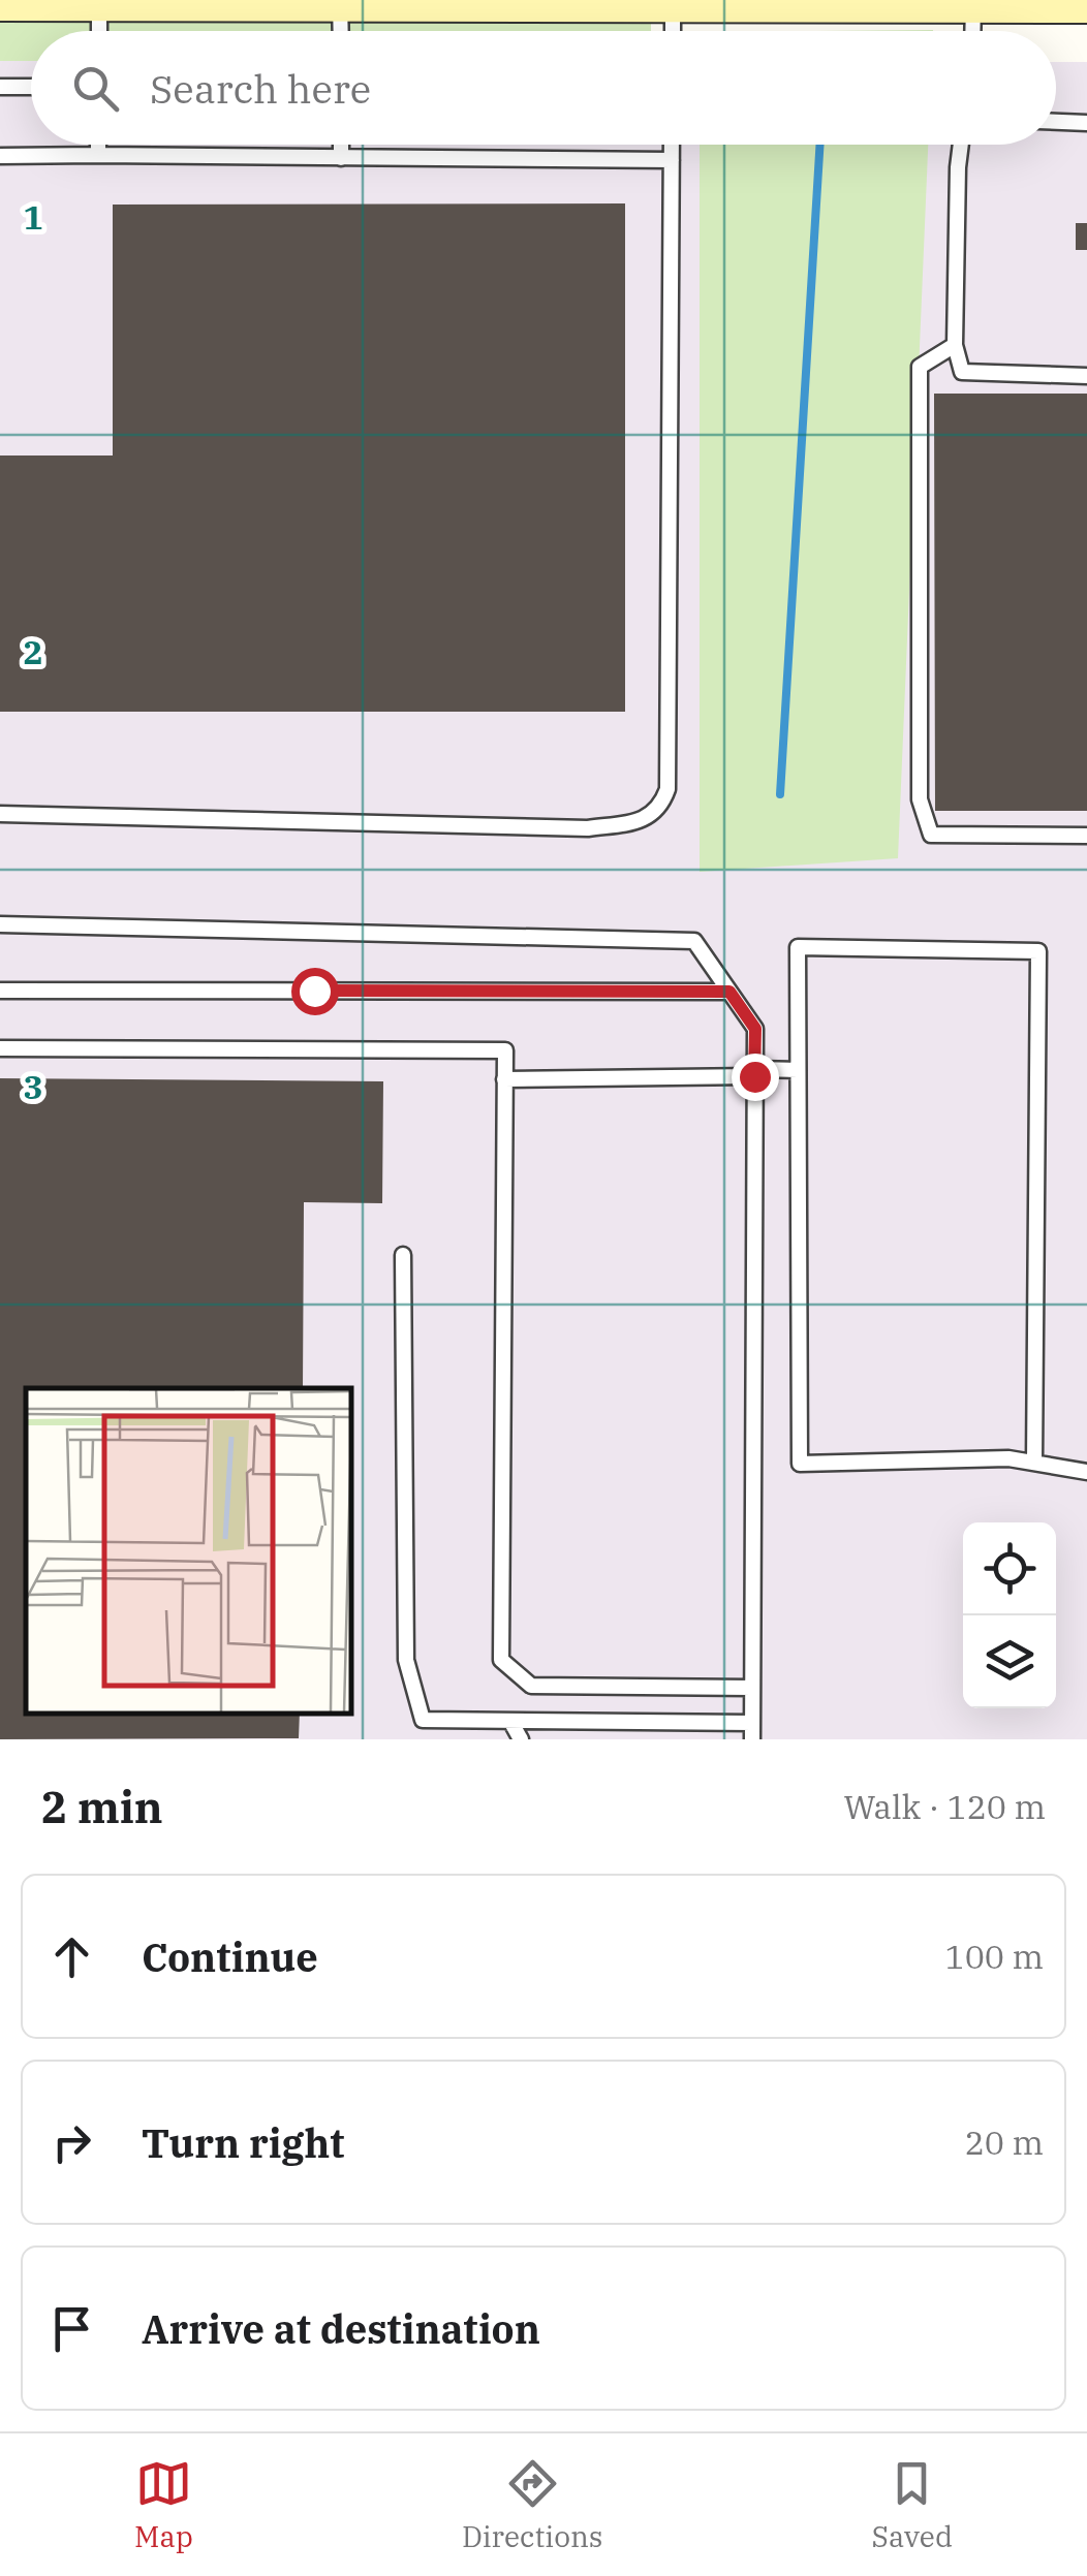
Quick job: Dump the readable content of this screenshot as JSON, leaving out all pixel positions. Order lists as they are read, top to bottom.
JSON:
{
  "page": {
    "search": "Search here",
    "heading": ["2 min", "Walk · 120 m"],
    "list": [
      ["Continue", "100 m"],
      ["Turn right", "20 m"],
      "Arrive at destination"
    ],
    "nav": ["Map", "Directions", "Saved"]
  },
  "grid": {
    "rows": ["1", "2", "3"]
  }
}
